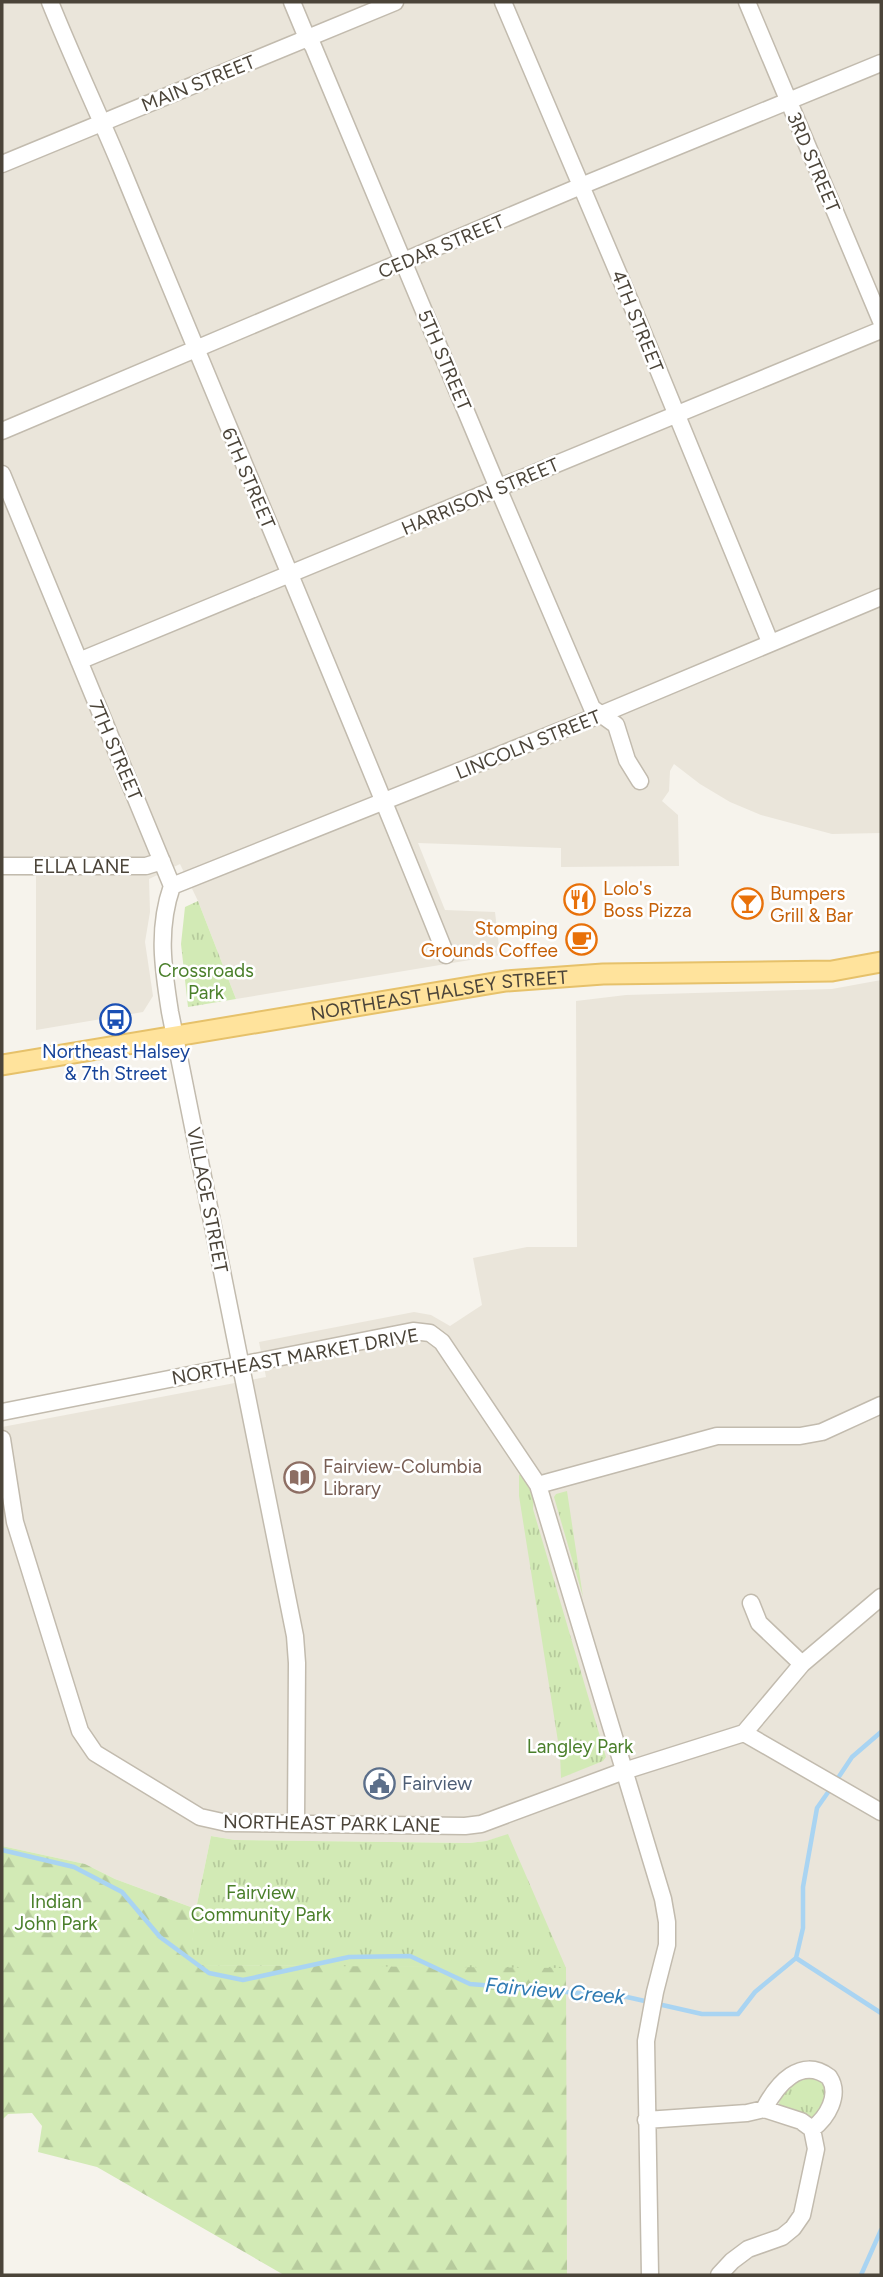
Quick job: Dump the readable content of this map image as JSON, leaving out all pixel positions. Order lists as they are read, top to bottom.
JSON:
{
  "streets": {
    "main road": ["NORTHEAST HALSEY STREET"],
    "street": [
      "MAIN STREET",
      "3RD STREET",
      "CEDAR STREET",
      "4TH STREET",
      "5TH STREET",
      "6TH STREET",
      "HARRISON STREET",
      "LINCOLN STREET",
      "7TH STREET",
      "ELLA LANE",
      "VILLAGE STREET",
      "NORTHEAST MARKET DRIVE",
      "NORTHEAST PARK LANE"
    ]
  },
  "crossings": [
    ["MAIN STREET", "5TH STREET"],
    ["MAIN STREET", "6TH STREET"],
    ["3RD STREET", "CEDAR STREET"],
    ["CEDAR STREET", "4TH STREET"],
    ["CEDAR STREET", "5TH STREET"],
    ["CEDAR STREET", "6TH STREET"],
    ["4TH STREET", "HARRISON STREET"],
    ["4TH STREET", "LINCOLN STREET"],
    ["5TH STREET", "HARRISON STREET"],
    ["5TH STREET", "LINCOLN STREET"],
    ["6TH STREET", "HARRISON STREET"],
    ["6TH STREET", "LINCOLN STREET"],
    ["HARRISON STREET", "7TH STREET"],
    ["LINCOLN STREET", "7TH STREET"],
    ["7TH STREET", "ELLA LANE"],
    ["NORTHEAST HALSEY STREET", "VILLAGE STREET"],
    ["VILLAGE STREET", "NORTHEAST MARKET DRIVE"],
    ["VILLAGE STREET", "NORTHEAST PARK LANE"]
  ],
  "water": ["Fairview Creek"],
  "parks": [
    "Crossroads Park",
    "Langley Park",
    "Fairview Community Park",
    "Indian John Park"
  ],
  "places": {
    "restaurant": ["Lolo's Boss Pizza"],
    "bar": ["Bumpers Grill & Bar"],
    "cafe": ["Stomping Grounds Coffee"],
    "bus stop": ["Northeast Halsey & 7th Street"],
    "library": ["Fairview-Columbia Library"],
    "public building": ["Fairview"]
  }
}
